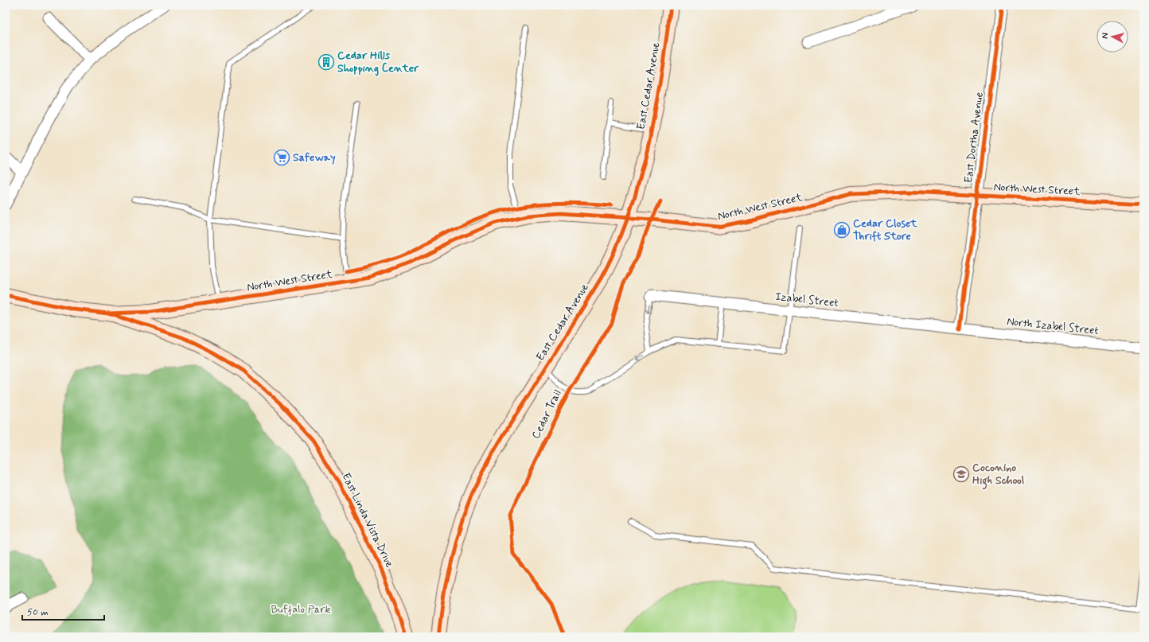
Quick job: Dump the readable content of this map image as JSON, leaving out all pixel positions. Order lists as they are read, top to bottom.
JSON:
{
  "streets": {
    "street": [
      "East Cedar Avenue",
      "East Dortha Avenue",
      "North West Street",
      "Izabel Street",
      "North Izabel Street",
      "East Linda Vista Drive"
    ],
    "cycle path": ["Cedar Trail"]
  },
  "crossings": [
    ["East Cedar Avenue", "North West Street"],
    ["East Dortha Avenue", "North West Street"],
    ["East Dortha Avenue", "Izabel Street"],
    ["East Dortha Avenue", "North Izabel Street"],
    ["North West Street", "East Linda Vista Drive"],
    ["Izabel Street", "North Izabel Street"]
  ],
  "parks": ["Buffalo Park"],
  "places": {
    "building": ["Cedar Hills Shopping Center"],
    "supermarket": ["Safeway"],
    "shop": ["Cedar Closet Thrift Store"],
    "school or university": ["Coconino High School"]
  },
  "scale_bar": "50 m",
  "north": "left"
}
